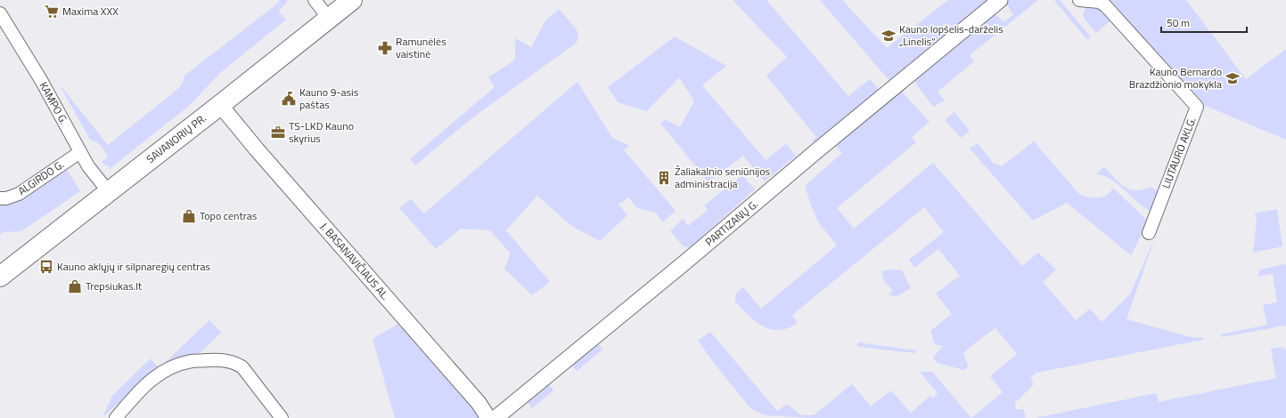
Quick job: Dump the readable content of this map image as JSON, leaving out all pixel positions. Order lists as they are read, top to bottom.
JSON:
{
  "streets": {
    "main road": ["SAVANORIŲ PR."],
    "street": [
      "KAMPO G.",
      "LIUTAURO AKLG.",
      "ALGIRDO G.",
      "PARTIZANŲ G.",
      "J. BASANAVIČIAUS AL."
    ]
  },
  "crossings": [
    ["KAMPO G.", "SAVANORIŲ PR."],
    ["KAMPO G.", "ALGIRDO G."],
    ["SAVANORIŲ PR.", "J. BASANAVIČIAUS AL."]
  ],
  "places": {
    "supermarket": ["Maxima XXX"],
    "school or university": ["Kauno lopšelis-darželis „Linelis“", "Kauno Bernardo Brazdžionio mokykla"],
    "pharmacy": ["Ramunėlės vaistinė"],
    "public building": ["Kauno 9-asis paštas"],
    "office": ["TS-LKD Kauno skyrius"],
    "building": ["Žaliakalnio seniūnijos administracija"],
    "shop": ["Topo centras", "Trepsiukas.lt"],
    "bus stop": ["Kauno aklųjų ir silpnaregių centras"]
  },
  "scale_bar": "50 m"
}
